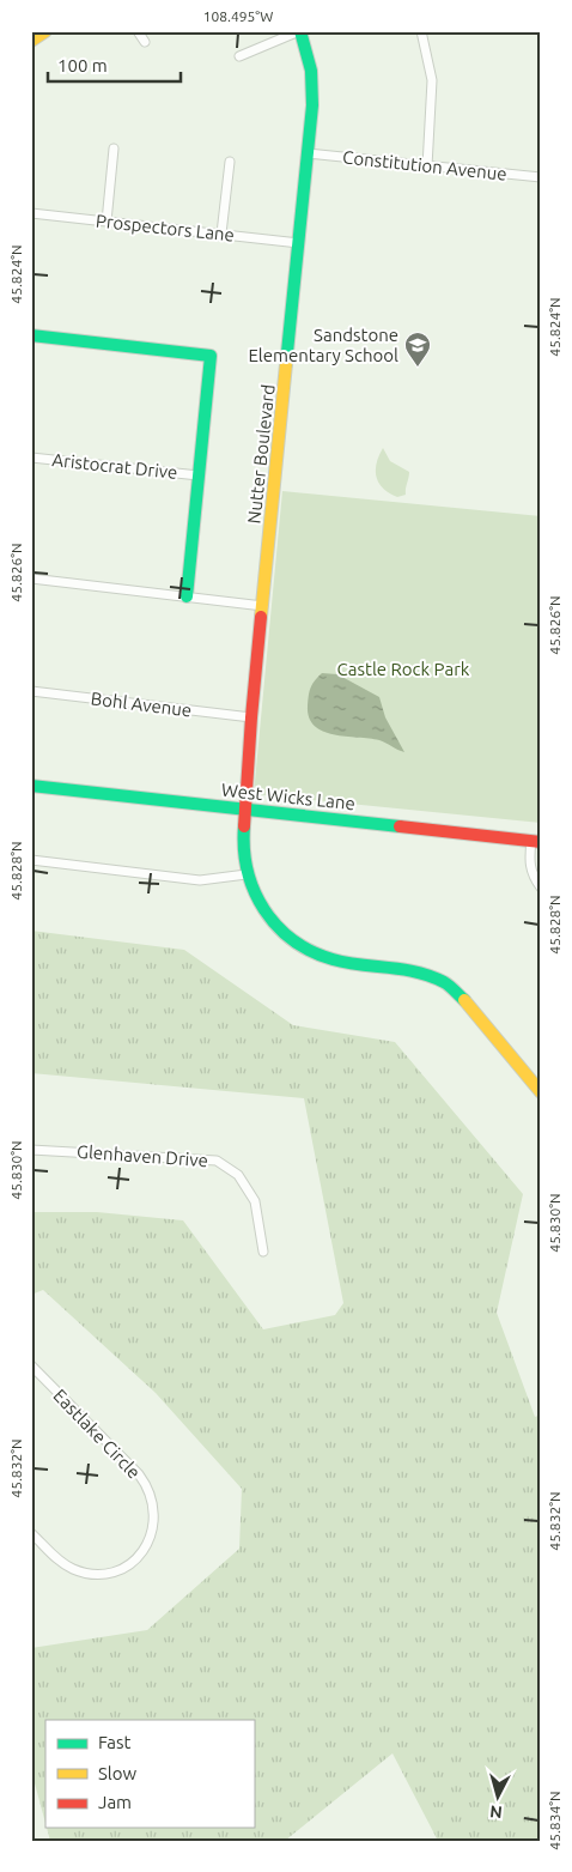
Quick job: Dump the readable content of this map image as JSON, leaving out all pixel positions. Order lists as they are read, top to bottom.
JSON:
{
  "streets": {
    "street": [
      "Constitution Avenue",
      "Prospectors Lane",
      "Nutter Boulevard",
      "Aristocrat Drive",
      "Bohl Avenue",
      "West Wicks Lane",
      "Glenhaven Drive",
      "Eastlake Circle"
    ]
  },
  "crossings": [
    ["Constitution Avenue", "Nutter Boulevard"],
    ["Prospectors Lane", "Nutter Boulevard"],
    ["Nutter Boulevard", "Bohl Avenue"],
    ["Nutter Boulevard", "West Wicks Lane"]
  ],
  "parks": ["Castle Rock Park"],
  "places": {
    "school or university": ["Sandstone Elementary School"]
  },
  "legend": ["Fast", "Slow", "Jam"],
  "scale_bar": "100 m",
  "north": "bottom",
  "coordinates": [
    "108.495°W",
    "45.824°N",
    "45.826°N",
    "45.828°N",
    "45.830°N",
    "45.832°N",
    "45.834°N"
  ]
}
